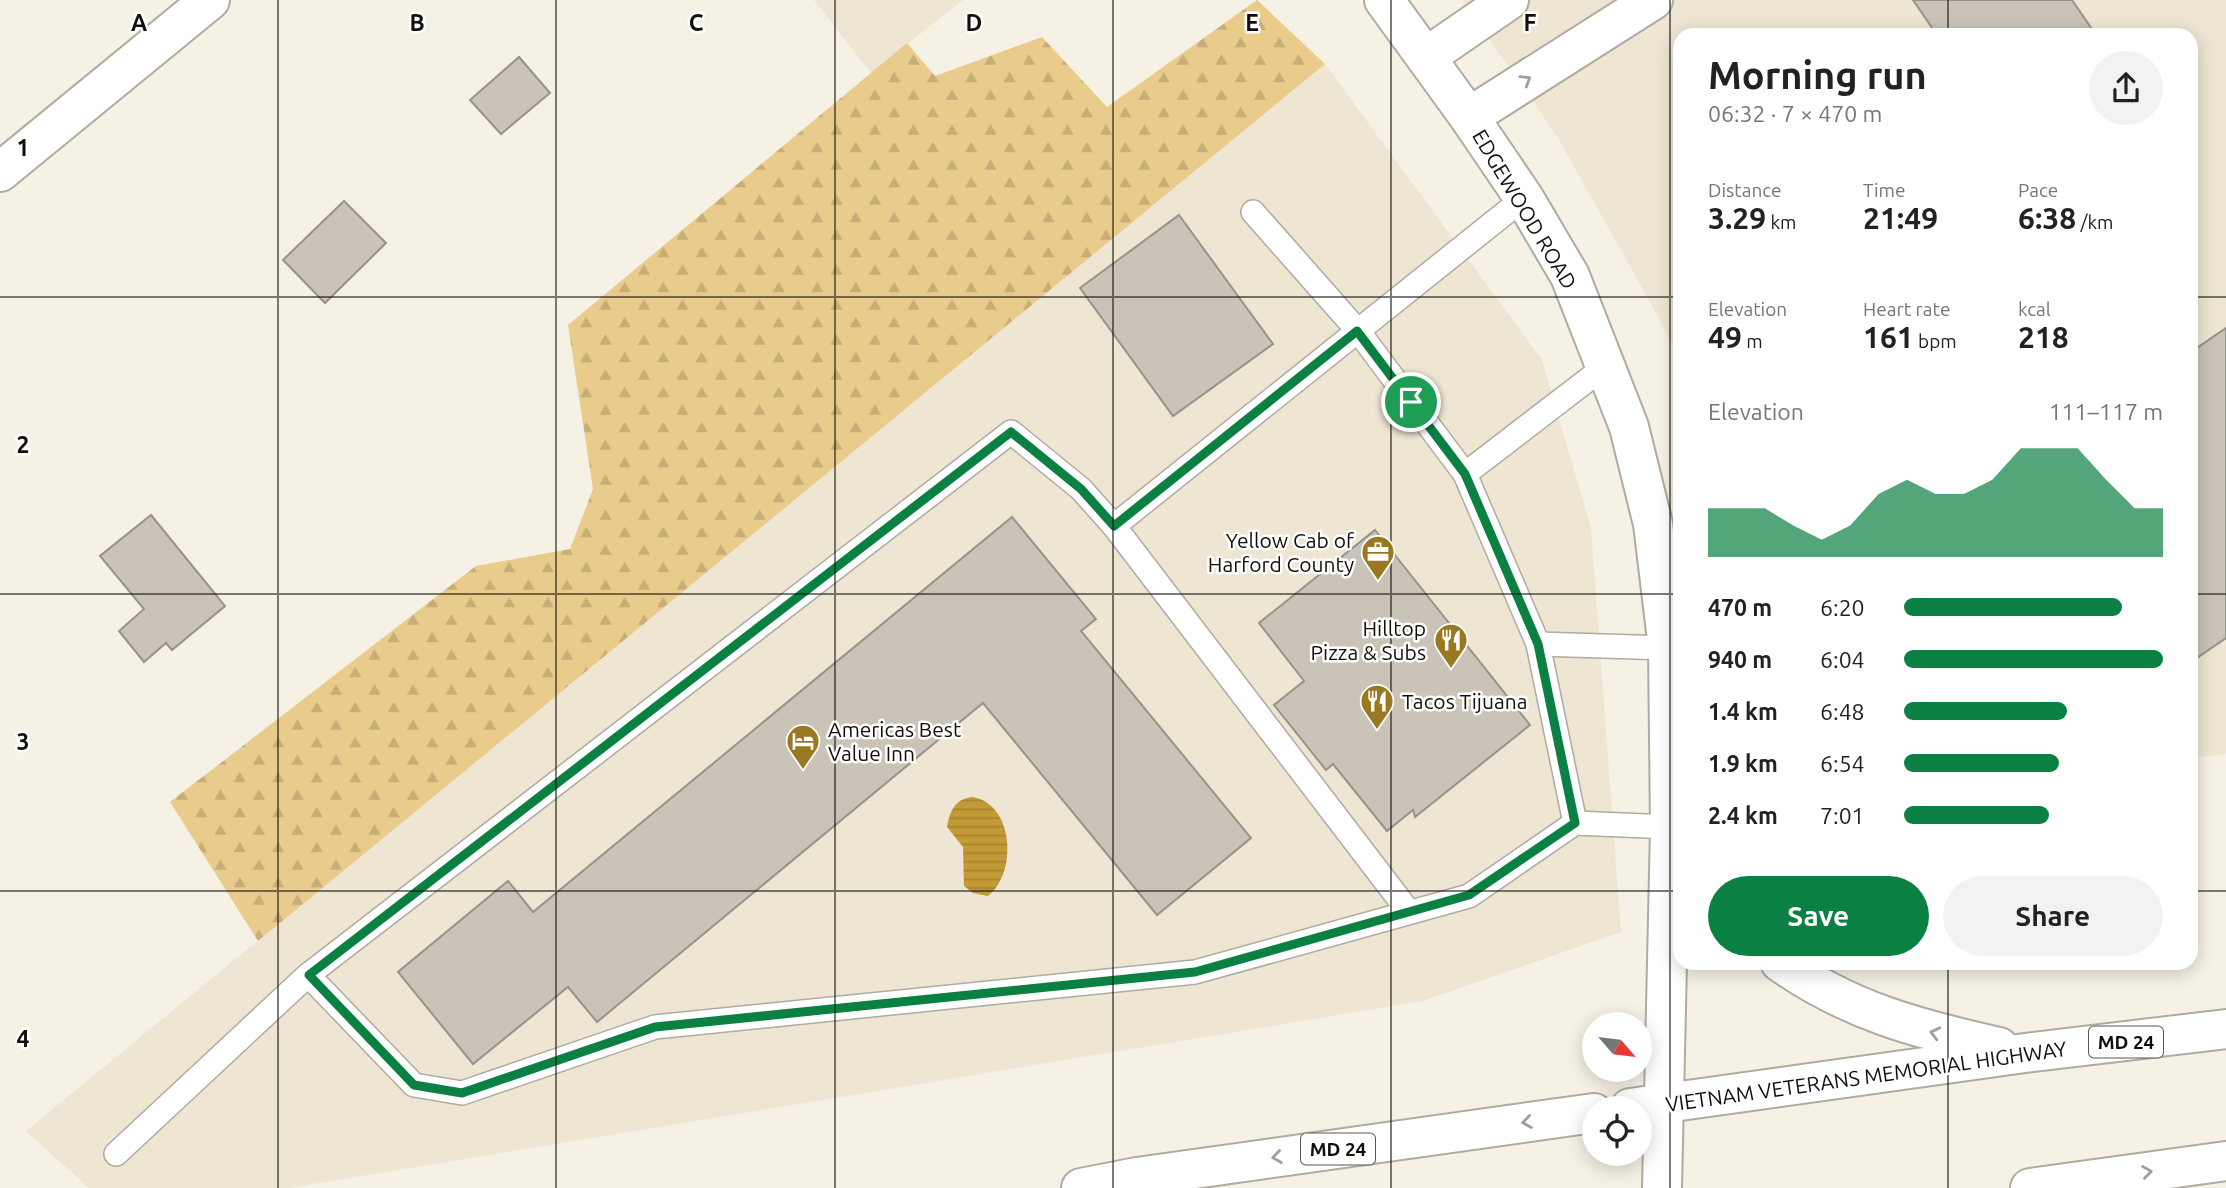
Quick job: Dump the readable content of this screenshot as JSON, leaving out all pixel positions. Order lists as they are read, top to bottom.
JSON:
{
  "streets": {
    "main road": ["EDGEWOOD ROAD", "MD 24", "VIETNAM VETERANS MEMORIAL HIGHWAY"]
  },
  "places": {
    "office": ["Yellow Cab of Harford County"],
    "restaurant": ["Hilltop Pizza & Subs", "Tacos Tijuana"],
    "hotel": ["Americas Best Value Inn"]
  },
  "north": "bottom right",
  "page": {
    "heading": ["Morning run", "06:32 · 7 × 470 m"],
    "stats": [
      ["Distance", "3.29 km"],
      ["Time", "21:49"],
      ["Pace", "6:38 /km"],
      ["Elevation", "49 m"],
      ["Heart rate", "161 bpm"],
      ["kcal", "218"]
    ],
    "chart": ["Elevation", "111–117 m"],
    "list": [
      {
        "name": "470 m",
        "note": "6:20"
      },
      {
        "name": "940 m",
        "note": "6:04"
      },
      {
        "name": "1.4 km",
        "note": "6:48"
      },
      {
        "name": "1.9 km",
        "note": "6:54"
      },
      {
        "name": "2.4 km",
        "note": "7:01"
      }
    ],
    "buttons": ["Save", "Share"]
  },
  "grid": {
    "columns": [
      "A",
      "B",
      "C",
      "D",
      "E",
      "F"
    ],
    "rows": [
      "1",
      "2",
      "3",
      "4"
    ]
  }
}
